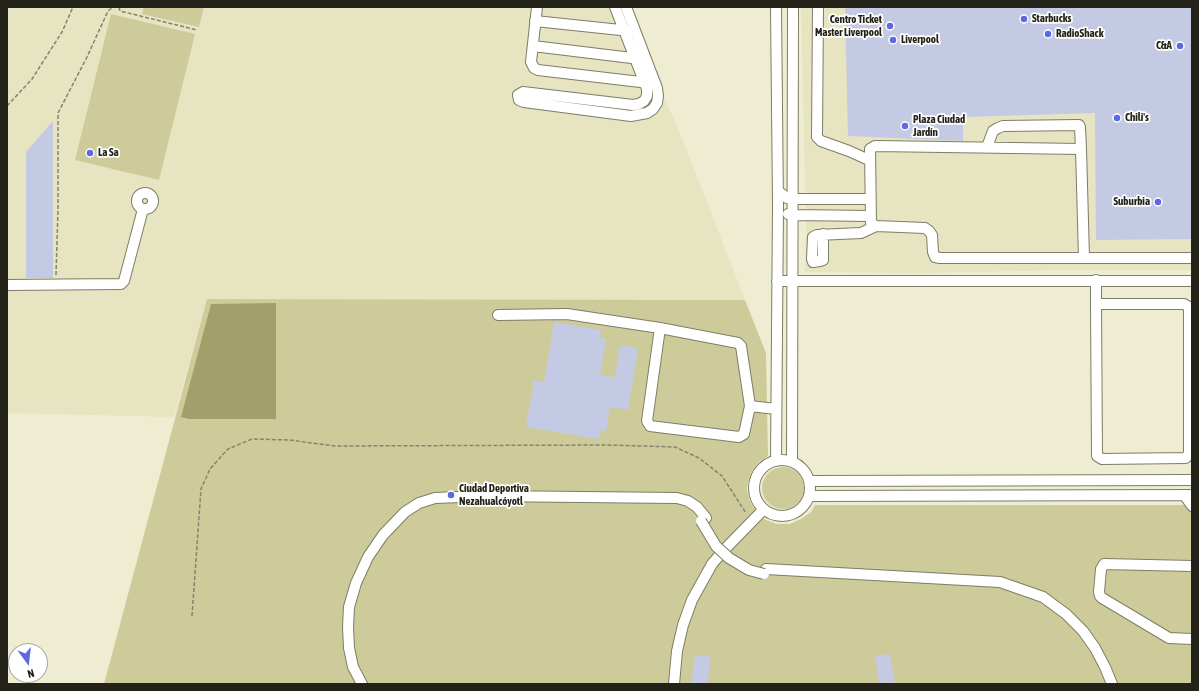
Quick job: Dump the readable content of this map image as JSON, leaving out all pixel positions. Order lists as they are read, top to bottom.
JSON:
{
  "places": [
    "Starbucks",
    "Centro Ticket Master Liverpool",
    "RadioShack",
    "Liverpool",
    "C&A",
    "Chili's",
    "Plaza Ciudad Jardín",
    "La Sa",
    "Suburbia",
    "Ciudad Deportiva Nezahualcóyotl"
  ],
  "north": "bottom"
}
